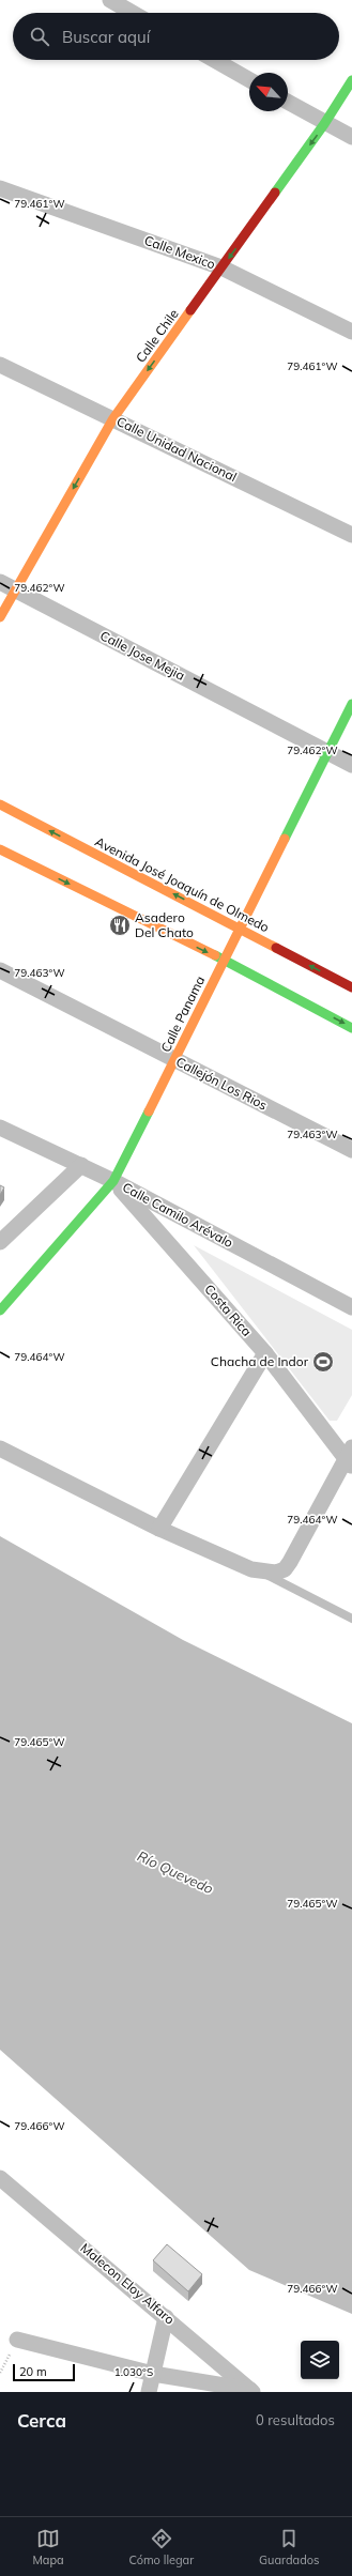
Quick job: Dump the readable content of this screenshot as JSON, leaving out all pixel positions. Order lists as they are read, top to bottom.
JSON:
{
  "streets": {
    "street": [
      "Calle Mexico",
      "Calle Chile",
      "Calle Unidad Nacional",
      "Calle Jose Mejia",
      "Avenida José Joaquín de Olmedo",
      "Calle Panama",
      "Callejón Los Rios",
      "Calle Camilo Arévalo",
      "Costa Rica",
      "Malecon Eloy Alfaro"
    ]
  },
  "crossings": [
    ["Calle Mexico", "Calle Chile"],
    ["Calle Chile", "Calle Unidad Nacional"],
    ["Calle Chile", "Calle Jose Mejia"],
    ["Calle Jose Mejia", "Calle Panama"],
    ["Avenida José Joaquín de Olmedo", "Calle Panama"],
    ["Calle Panama", "Callejón Los Rios"],
    ["Calle Panama", "Calle Camilo Arévalo"],
    ["Calle Panama", "Costa Rica"],
    ["Calle Camilo Arévalo", "Costa Rica"]
  ],
  "one_way": ["Calle Chile"],
  "water": ["Río Quevedo"],
  "places": {
    "restaurant": ["Asadero Del Chato"],
    "sports": ["Chacha de Indor"]
  },
  "scale_bar": "20 m",
  "north": "top left",
  "page": {
    "search": "Buscar aquí",
    "scale": "20 m",
    "heading": ["Cerca", "0 resultados"],
    "nav": ["Mapa", "Cómo llegar", "Guardados"]
  },
  "coordinates": [
    "79.461°W",
    "79.462°W",
    "79.463°W",
    "79.464°W",
    "79.465°W",
    "79.466°W",
    "1.030°S"
  ]
}
